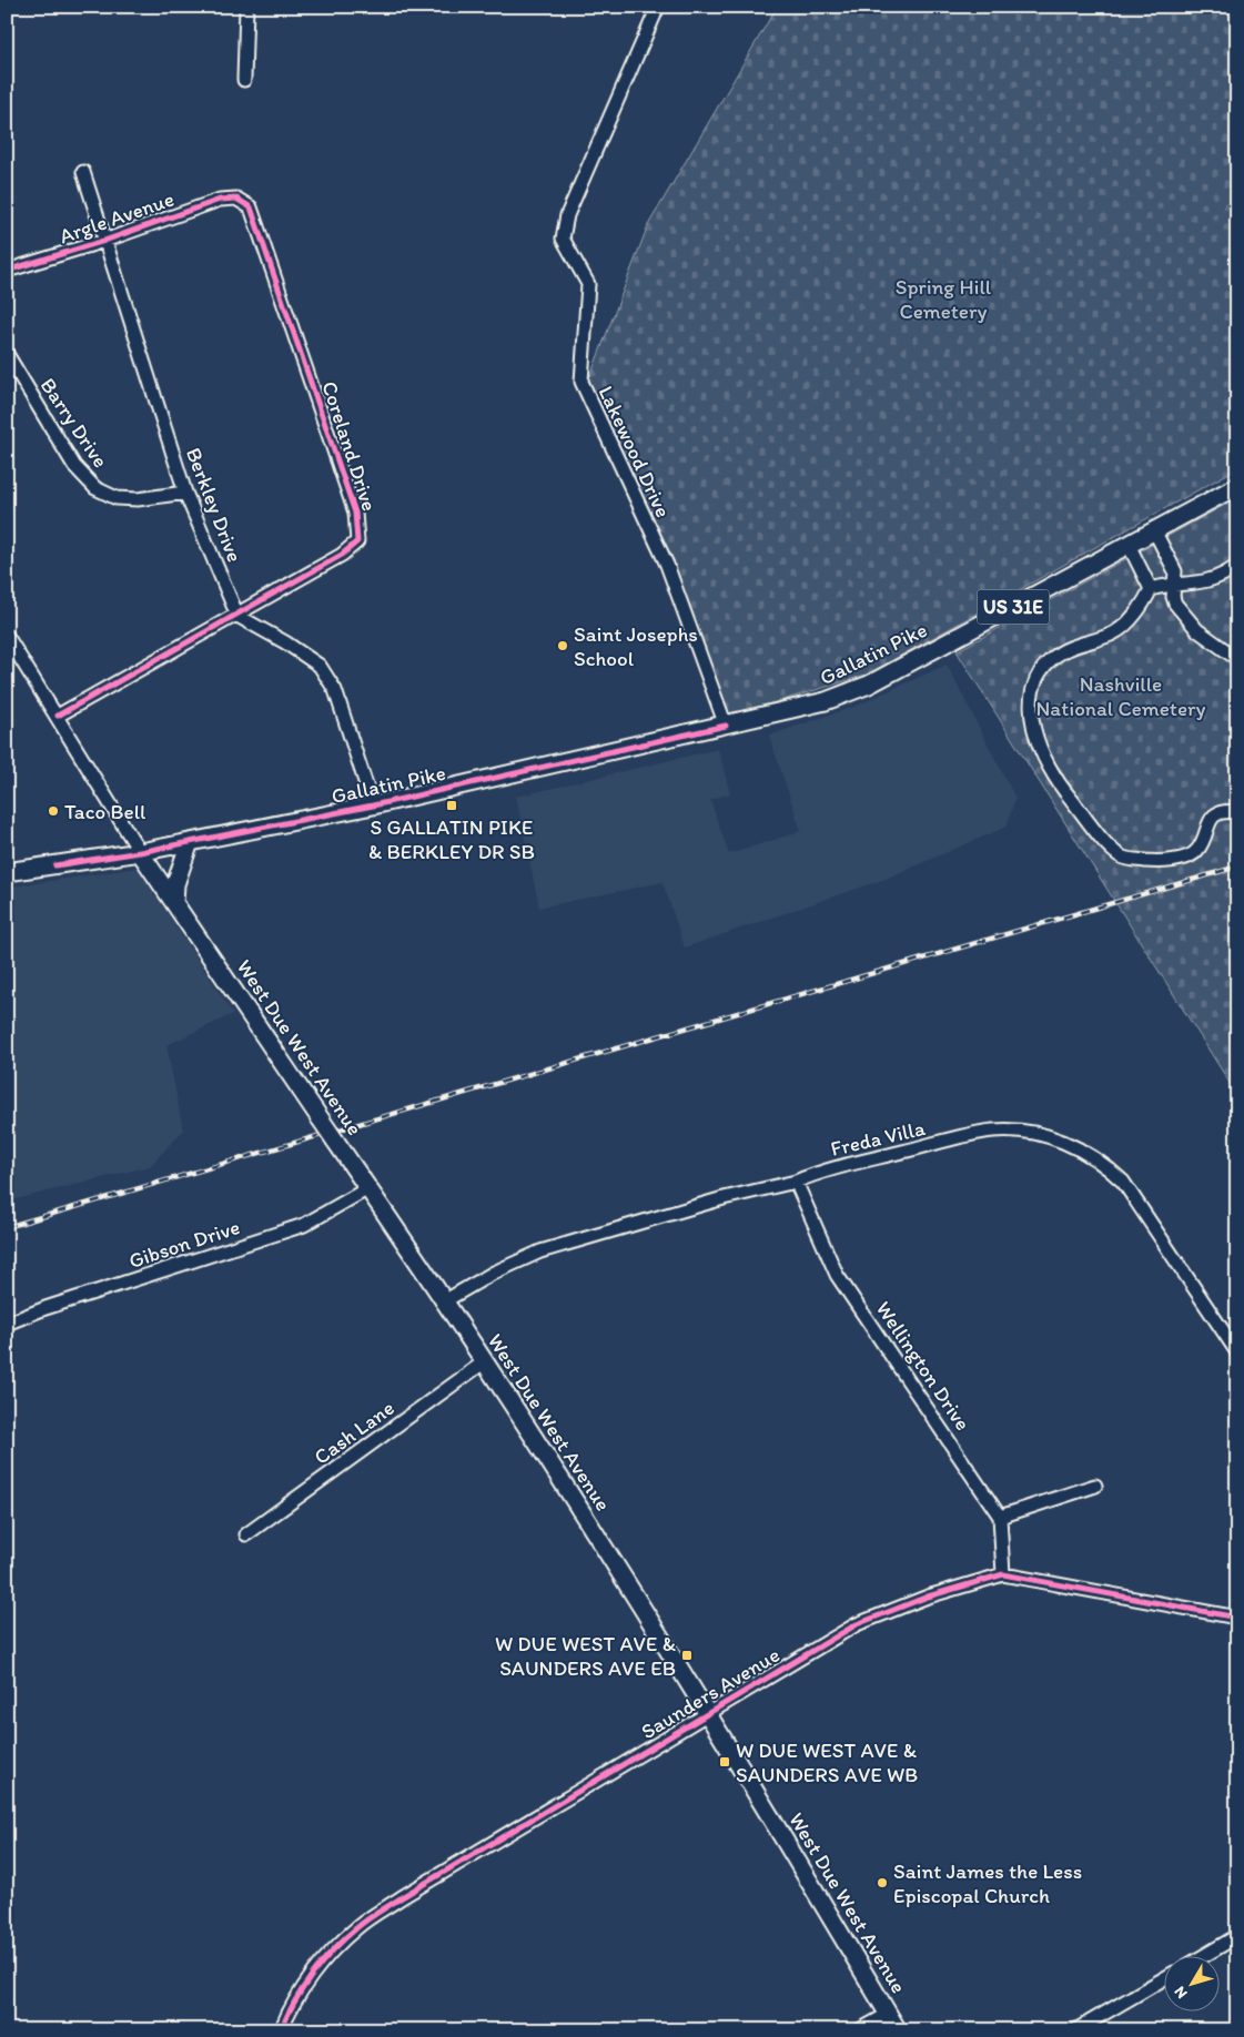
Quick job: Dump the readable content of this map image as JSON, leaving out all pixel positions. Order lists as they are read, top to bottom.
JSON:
{
  "streets": {
    "main road": ["US 31E", "Gallatin Pike", "West Due West Avenue"],
    "street": [
      "Argle Avenue",
      "Barry Drive",
      "Coreland Drive",
      "Lakewood Drive",
      "Berkley Drive",
      "Freda Villa",
      "Gibson Drive",
      "Wellington Drive",
      "Cash Lane",
      "Saunders Avenue"
    ]
  },
  "crossings": [
    ["Argle Avenue", "Coreland Drive"],
    ["Argle Avenue", "Berkley Drive"],
    ["Barry Drive", "Berkley Drive"],
    ["Coreland Drive", "Berkley Drive"],
    ["Lakewood Drive", "Gallatin Pike"],
    ["Gallatin Pike", "West Due West Avenue"],
    ["West Due West Avenue", "Freda Villa"],
    ["West Due West Avenue", "Gibson Drive"],
    ["West Due West Avenue", "Cash Lane"],
    ["West Due West Avenue", "Saunders Avenue"],
    ["Freda Villa", "Wellington Drive"]
  ],
  "parks": ["Spring Hill Cemetery", "Nashville National Cemetery"],
  "places": {
    "other": ["Saint Josephs School", "Taco Bell", "Saint James the Less Episcopal Church"],
    "transit": ["S GALLATIN PIKE & BERKLEY DR SB", "W DUE WEST AVE & SAUNDERS AVE EB", "W DUE WEST AVE & SAUNDERS AVE WB"]
  },
  "north": "bottom left"
}
